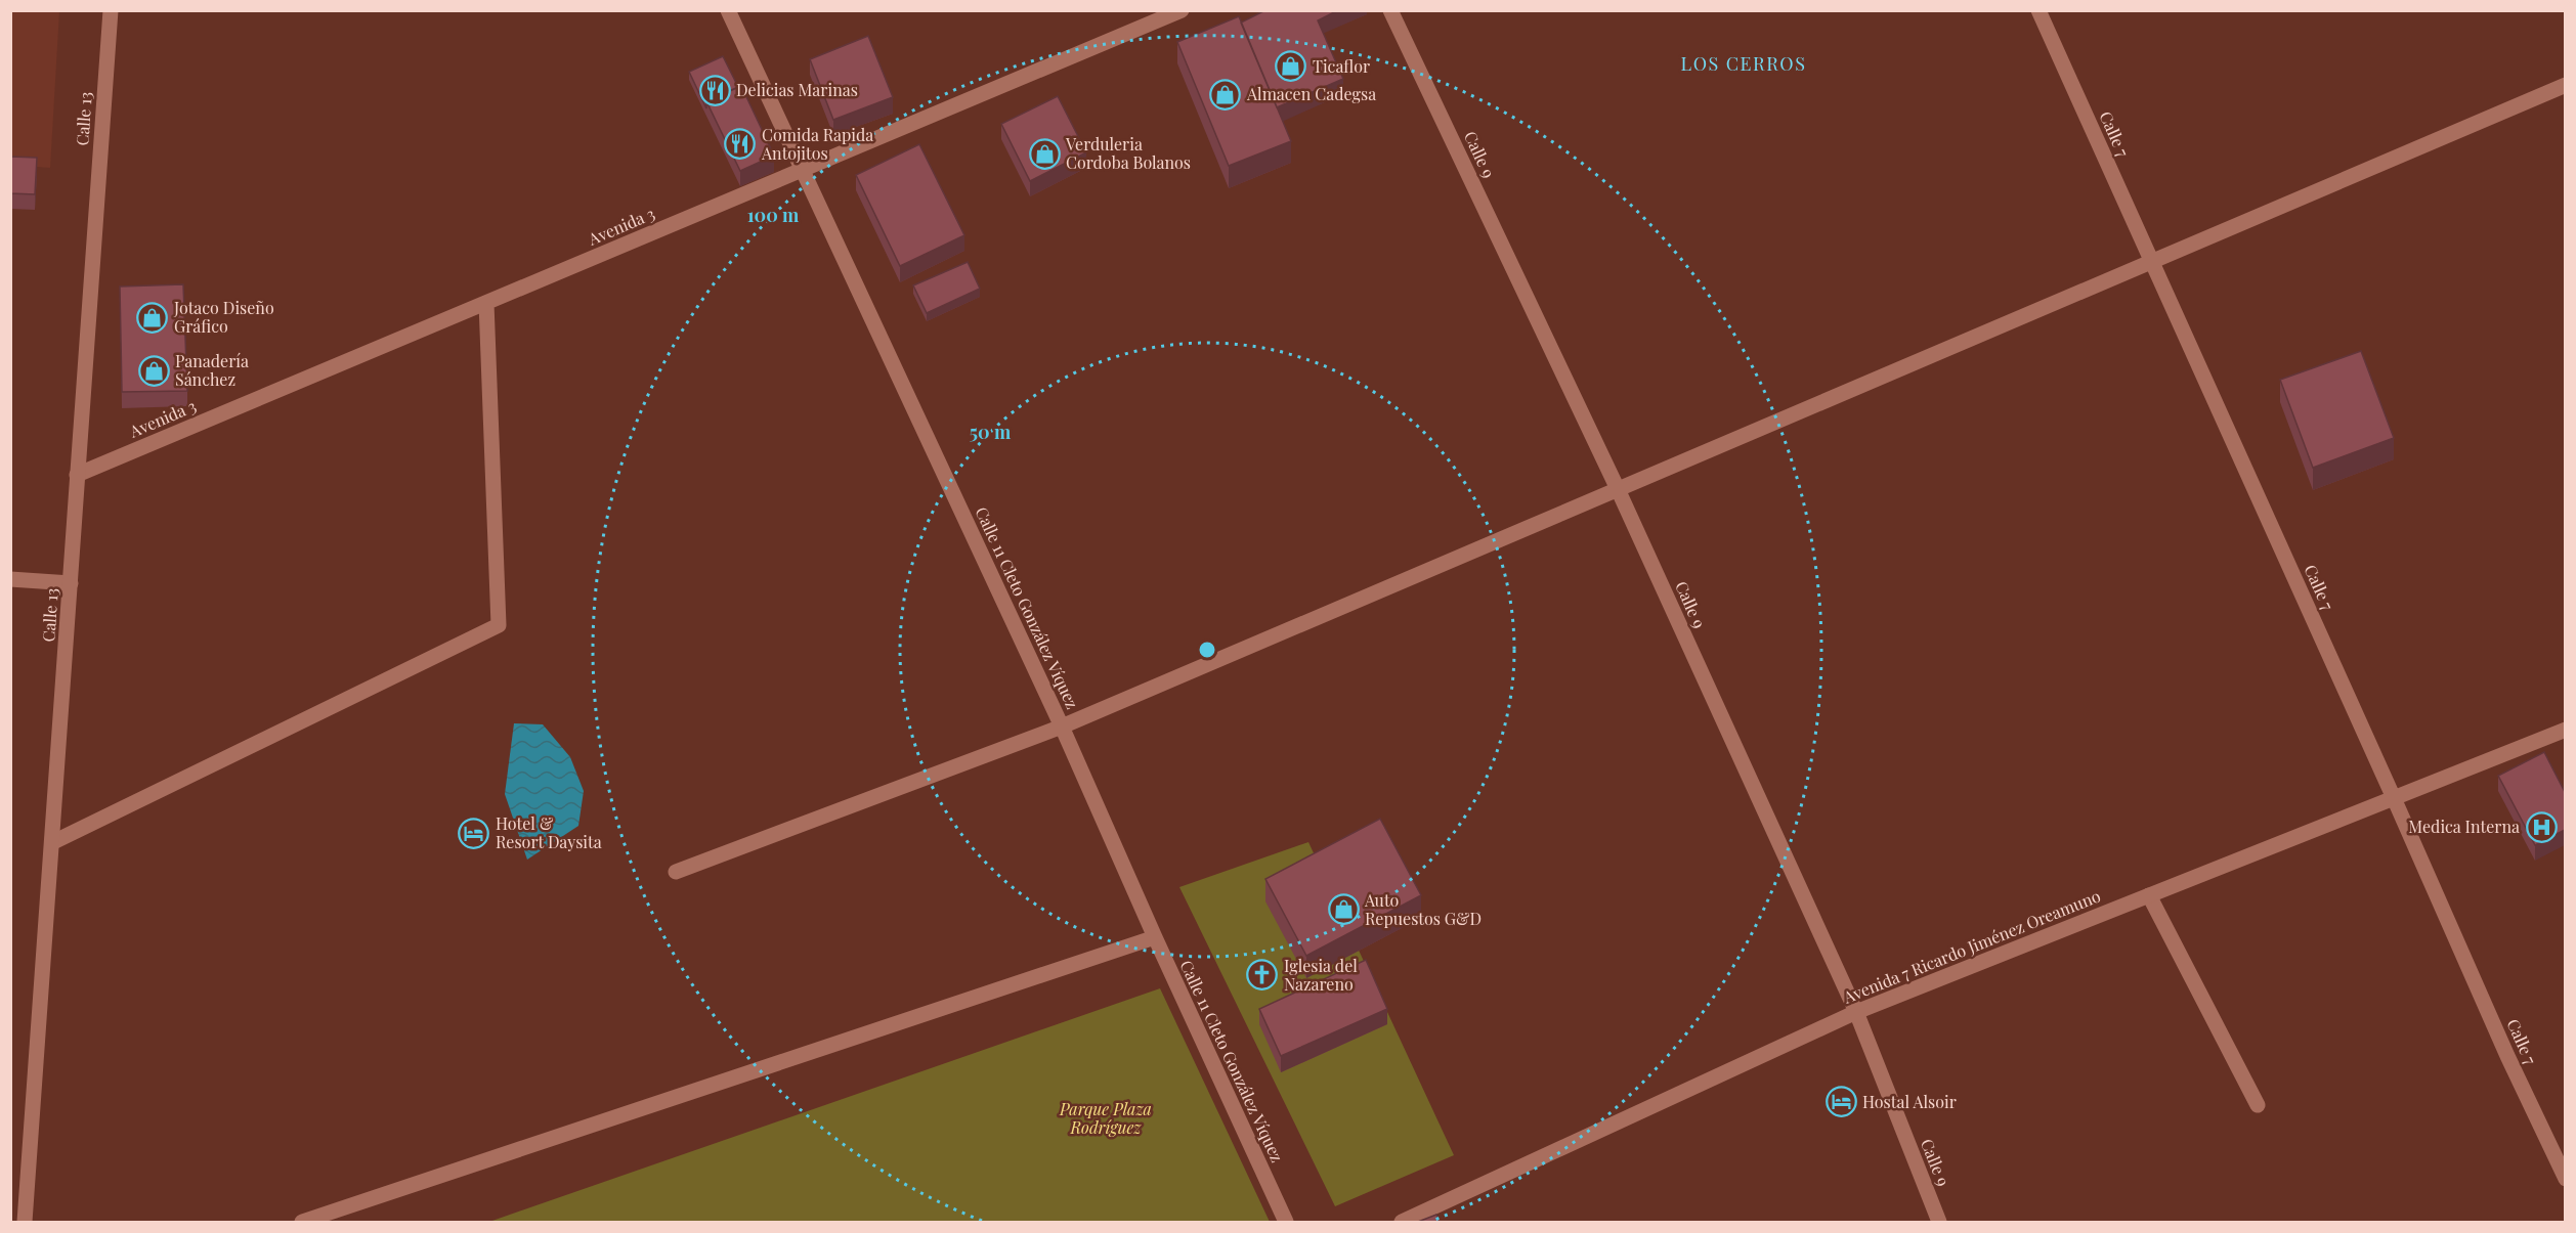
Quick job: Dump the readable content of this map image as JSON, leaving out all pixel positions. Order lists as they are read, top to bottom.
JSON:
{
  "streets": {
    "street": [
      "Calle 13",
      "Calle 7",
      "Calle 9",
      "Avenida 3",
      "Calle 11 Cleto González Víquez",
      "Avenida 7 Ricardo Jiménez Oreamuno"
    ]
  },
  "crossings": [
    ["Calle 13", "Avenida 3"],
    ["Calle 7", "Avenida 7 Ricardo Jiménez Oreamuno"],
    ["Calle 9", "Avenida 7 Ricardo Jiménez Oreamuno"],
    ["Avenida 3", "Calle 11 Cleto González Víquez"]
  ],
  "districts": ["LOS CERROS"],
  "parks": ["Parque Plaza Rodríguez"],
  "places": {
    "shop": [
      "Ticaflor",
      "Almacen Cadegsa",
      "Verduleria Cordoba Bolanos",
      "Jotaco Diseño Gráfico",
      "Panadería Sánchez",
      "Auto Repuestos G&D"
    ],
    "restaurant": ["Delicias Marinas", "Comida Rapida Antojitos"],
    "hospital": ["Medica Interna"],
    "hotel": ["Hotel & Resort Daysita", "Hostal Alsoir"],
    "church": ["Iglesia del Nazareno"]
  },
  "rings": ["100 m", "50 m"]
}
